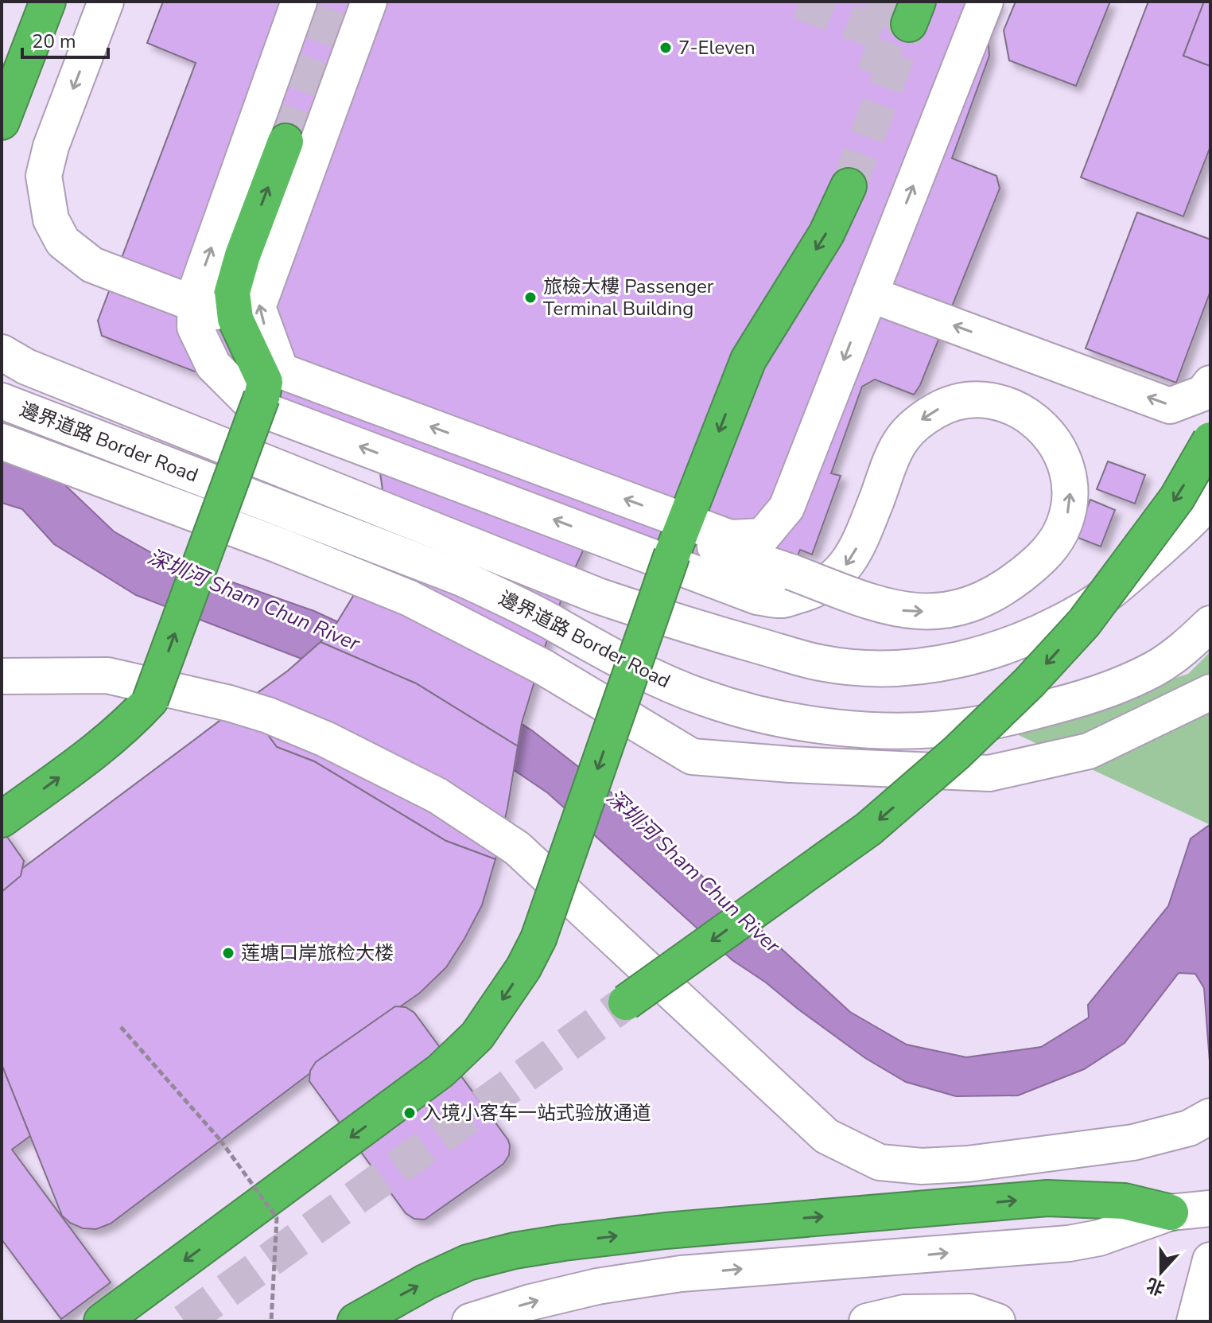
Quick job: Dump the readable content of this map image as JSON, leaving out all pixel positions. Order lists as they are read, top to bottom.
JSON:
{
  "streets": {
    "street": ["邊界道路 Border Road"]
  },
  "water": ["深圳河 Sham Chun River"],
  "places": [
    "7-Eleven",
    "旅檢大樓 Passenger Terminal Building",
    "莲塘口岸旅检大楼",
    "入境小客车一站式验放通道"
  ],
  "scale_bar": "20 m",
  "north": "bottom"
}
